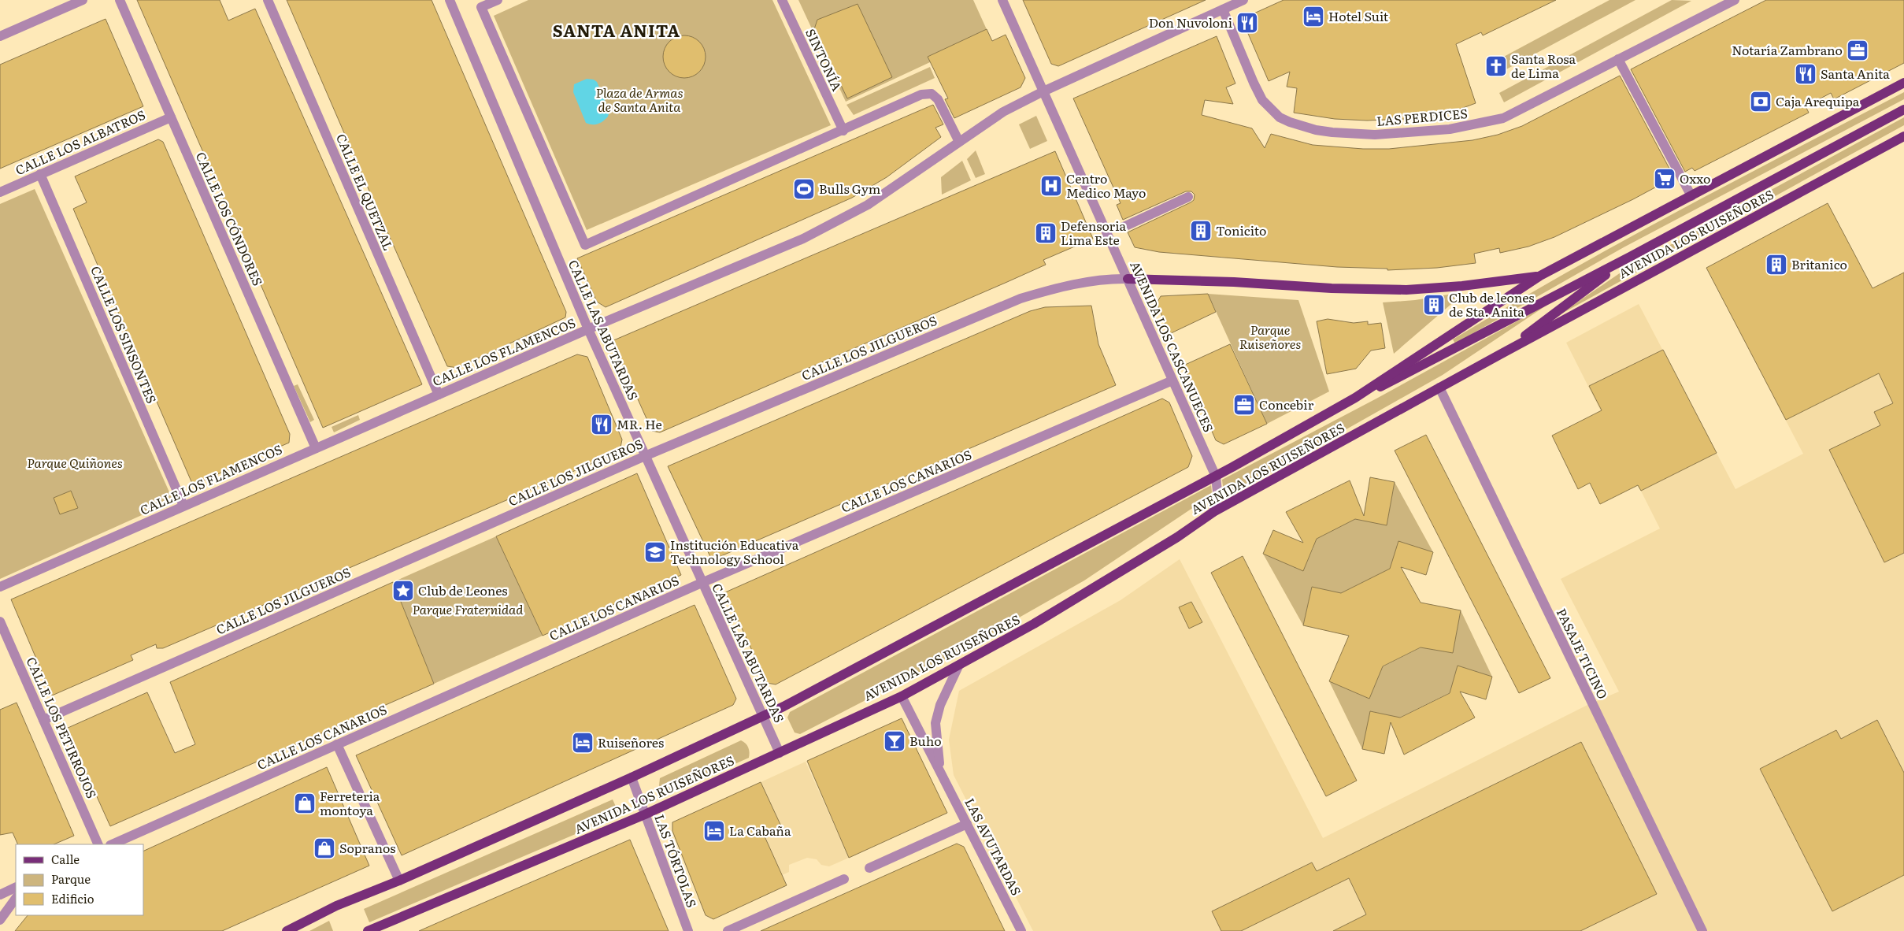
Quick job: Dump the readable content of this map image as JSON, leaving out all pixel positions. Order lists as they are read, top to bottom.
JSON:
{
  "streets": {
    "main road": ["AVENIDA LOS RUISEÑORES"],
    "street": [
      "SINTONÍA",
      "LAS PERDICES",
      "CALLE LOS ALBATROS",
      "CALLE EL QUETZAL",
      "CALLE LOS CÓNDORES",
      "CALLE LAS ABUTARDAS",
      "CALLE LOS SINSONTES",
      "AVENIDA LOS CASCANUECES",
      "CALLE LOS JILGUEROS",
      "CALLE LOS FLAMENCOS",
      "CALLE LOS CANARIOS",
      "PASAJE TICINO",
      "CALLE LOS PETIRROJOS",
      "LAS AVUTARDAS",
      "LAS TÓRTOLAS"
    ]
  },
  "crossings": [
    ["LAS PERDICES", "CALLE LOS FLAMENCOS"],
    ["CALLE LOS ALBATROS", "CALLE LOS CÓNDORES"],
    ["CALLE LOS ALBATROS", "CALLE LOS SINSONTES"],
    ["CALLE EL QUETZAL", "CALLE LOS FLAMENCOS"],
    ["CALLE LOS CÓNDORES", "CALLE LOS FLAMENCOS"],
    ["AVENIDA LOS RUISEÑORES", "CALLE LAS ABUTARDAS"],
    ["AVENIDA LOS RUISEÑORES", "AVENIDA LOS CASCANUECES"],
    ["AVENIDA LOS RUISEÑORES", "PASAJE TICINO"],
    ["AVENIDA LOS RUISEÑORES", "LAS AVUTARDAS"],
    ["AVENIDA LOS RUISEÑORES", "LAS TÓRTOLAS"],
    ["CALLE LAS ABUTARDAS", "CALLE LOS JILGUEROS"],
    ["CALLE LAS ABUTARDAS", "CALLE LOS FLAMENCOS"],
    ["CALLE LAS ABUTARDAS", "CALLE LOS CANARIOS"],
    ["CALLE LOS SINSONTES", "CALLE LOS FLAMENCOS"],
    ["AVENIDA LOS CASCANUECES", "CALLE LOS JILGUEROS"],
    ["AVENIDA LOS CASCANUECES", "CALLE LOS FLAMENCOS"],
    ["AVENIDA LOS CASCANUECES", "CALLE LOS CANARIOS"],
    ["CALLE LOS JILGUEROS", "CALLE LOS PETIRROJOS"]
  ],
  "districts": ["SANTA ANITA"],
  "parks": [
    "Plaza de Armas de Santa Anita",
    "Parque Ruiseñores",
    "Parque Quiñones",
    "Parque Fraternidad"
  ],
  "places": {
    "hotel": ["Hotel Suit", "Ruiseñores", "La Cabaña"],
    "restaurant": ["Don Nuvoloni", "Santa Anita", "MR. He"],
    "office": ["Notaría Zambrano", "Concebir"],
    "church": ["Santa Rosa de Lima"],
    "bank": ["Caja Arequipa"],
    "supermarket": ["Oxxo"],
    "hospital": ["Centro Medico Mayo"],
    "sports": ["Bulls Gym"],
    "building": [
      "Tonicito",
      "Defensoria Lima Este",
      "Britanico",
      "Club de leones de Sta. Anita"
    ],
    "school or university": ["Institución Educativa Technology School"],
    "place": ["Club de Leones"],
    "bar": ["Buho"],
    "shop": ["Ferreteria montoya", "Sopranos"]
  },
  "legend": ["Calle", "Parque", "Edificio"]
}
